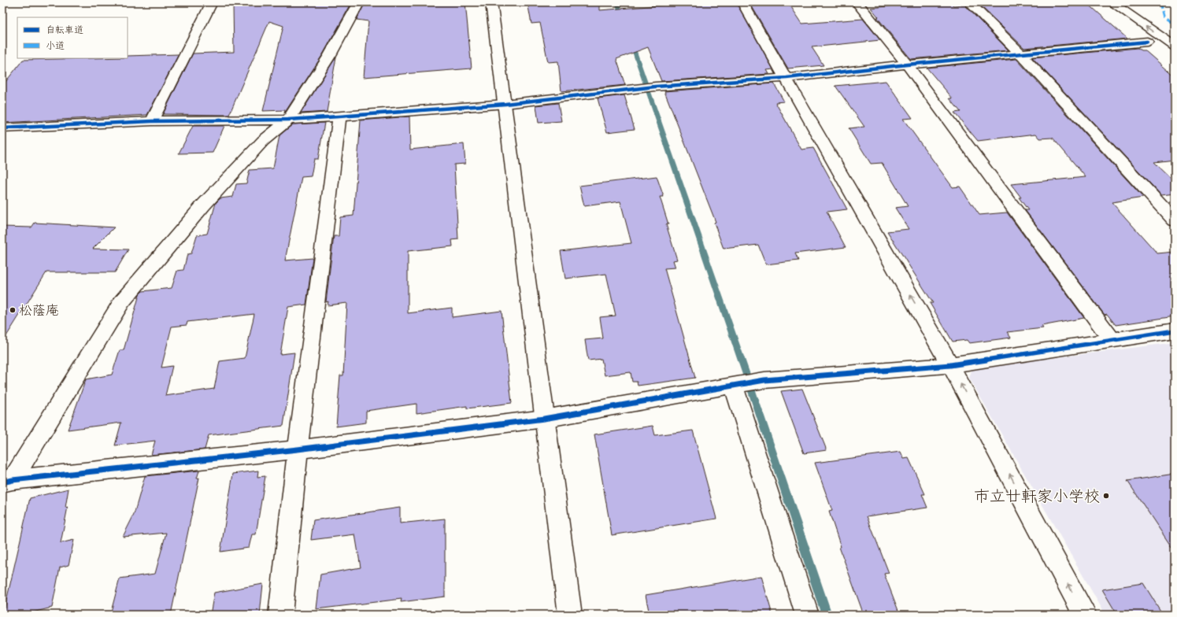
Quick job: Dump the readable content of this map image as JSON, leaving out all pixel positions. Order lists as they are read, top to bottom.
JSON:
{
  "places": ["松蔭庵", "市立廿軒家小学校"],
  "legend": ["自転車道", "小道"]
}
